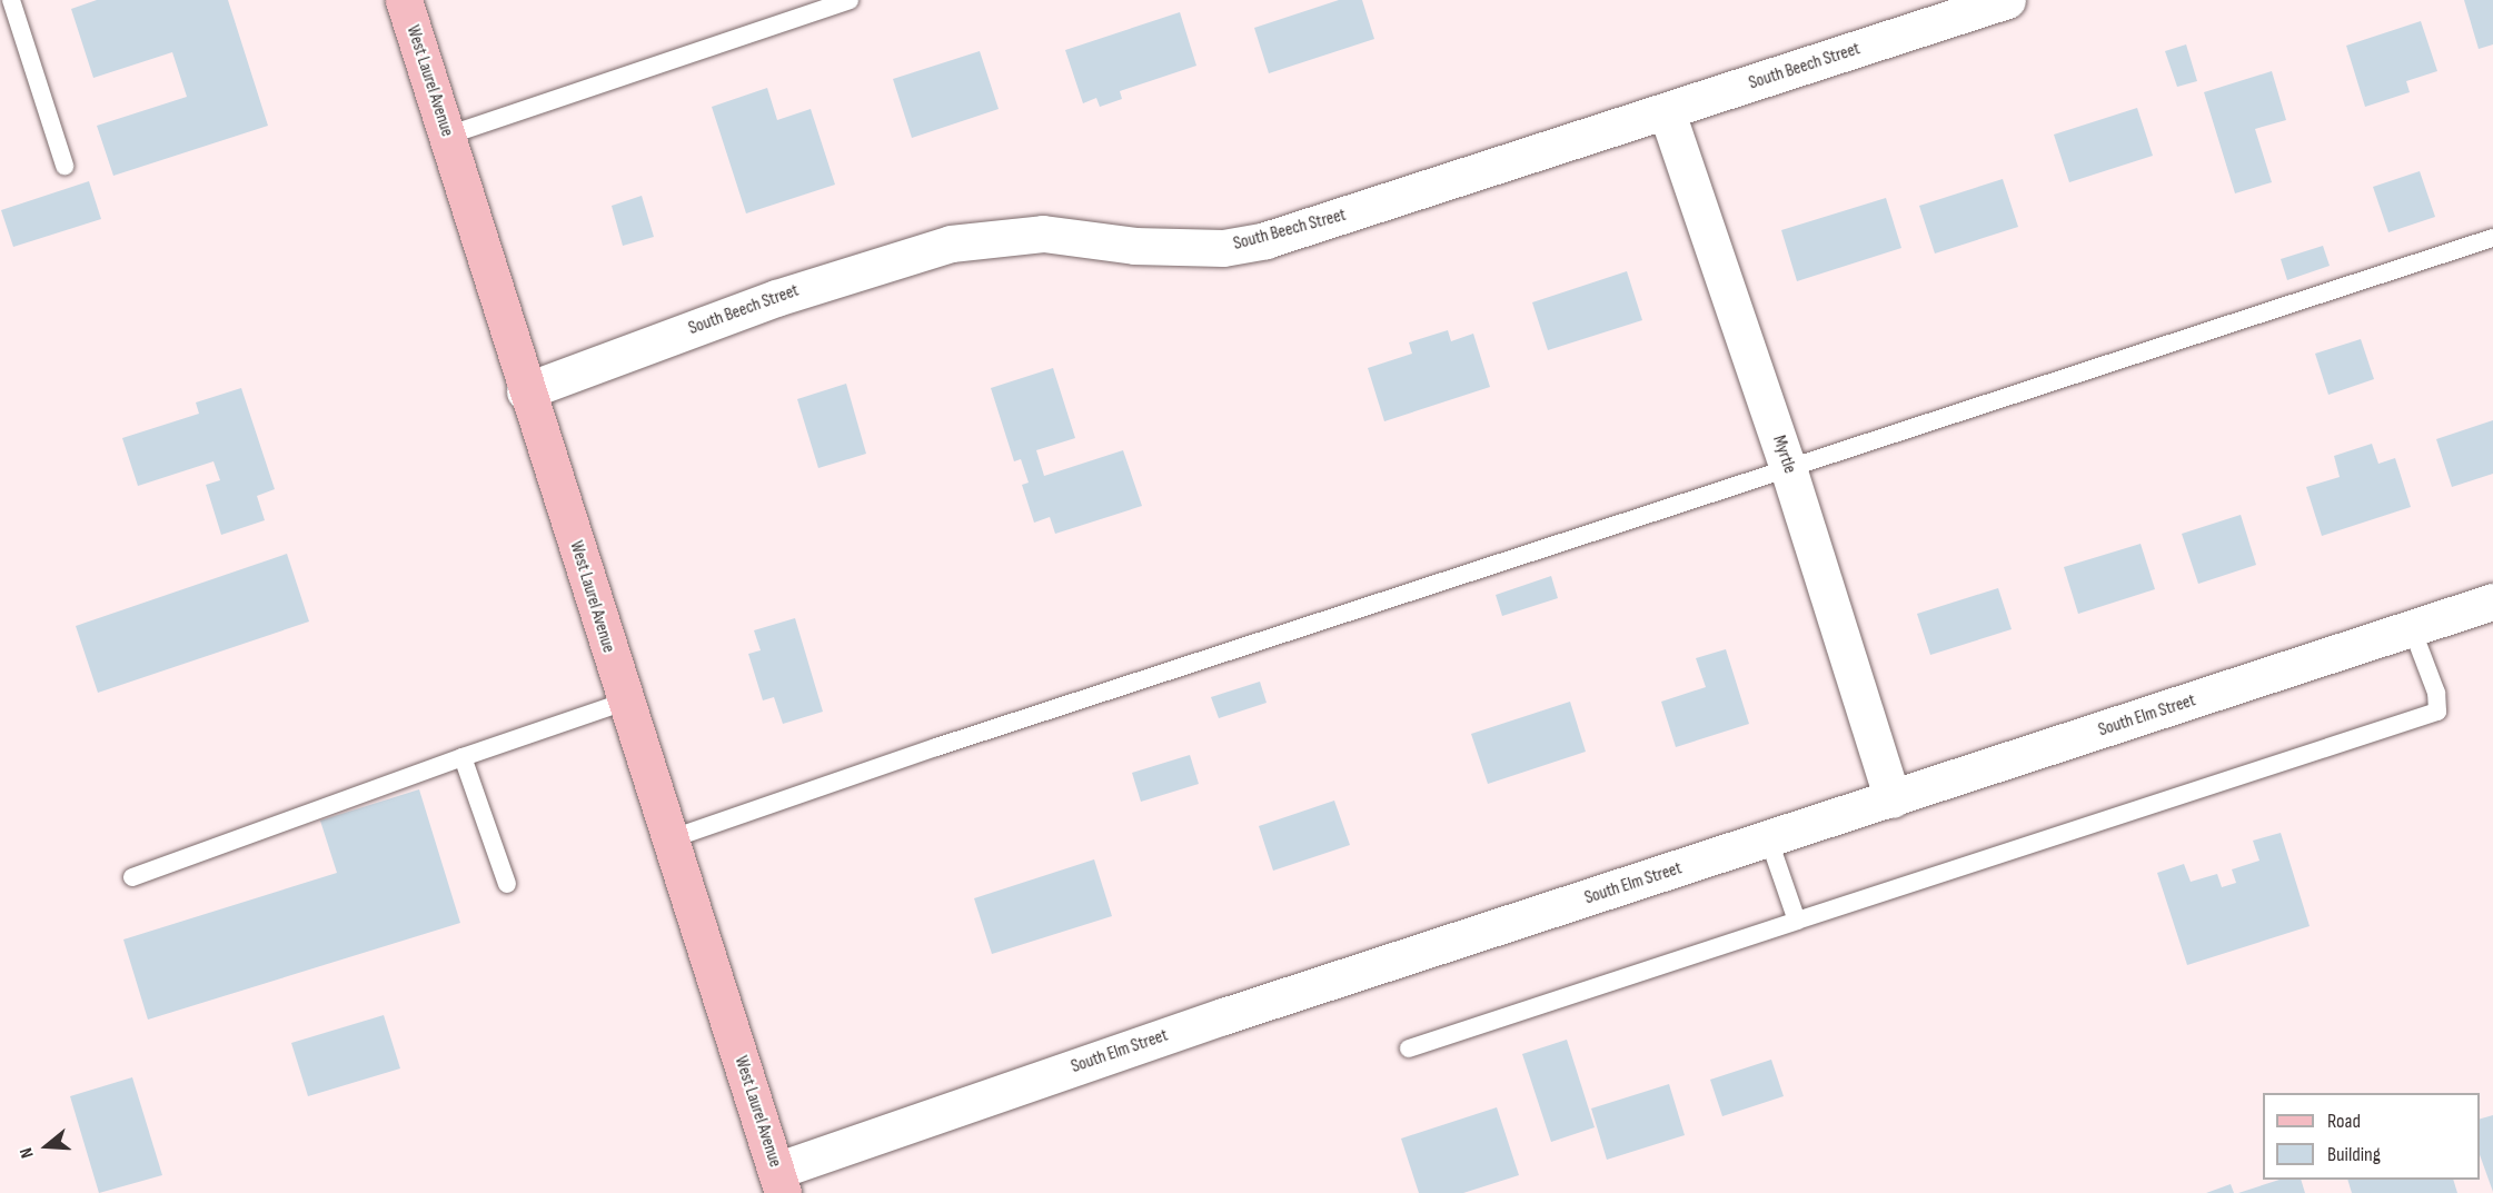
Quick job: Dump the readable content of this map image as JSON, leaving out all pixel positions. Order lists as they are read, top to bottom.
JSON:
{
  "streets": {
    "main road": ["West Laurel Avenue"],
    "street": ["South Beech Street", "Myrtle", "South Elm Street"]
  },
  "crossings": [
    ["South Beech Street", "West Laurel Avenue"],
    ["South Beech Street", "Myrtle"],
    ["West Laurel Avenue", "South Elm Street"],
    ["Myrtle", "South Elm Street"]
  ],
  "legend": ["Road", "Building"],
  "north": "left"
}
